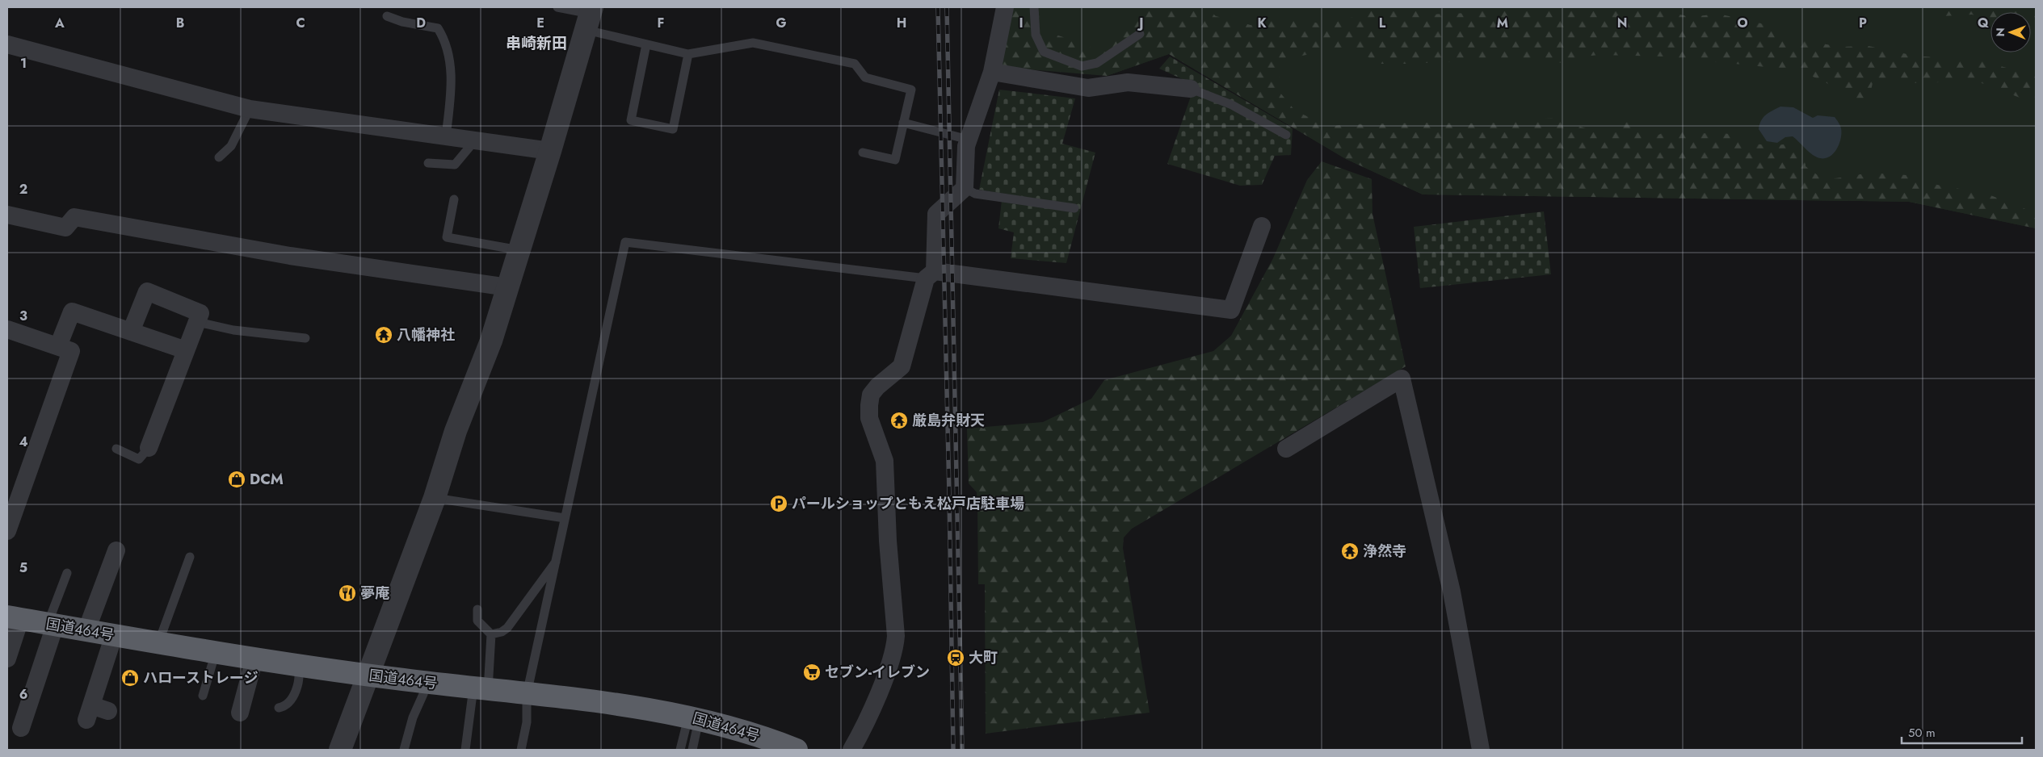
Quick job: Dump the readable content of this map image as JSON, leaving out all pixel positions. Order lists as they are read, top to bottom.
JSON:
{
  "streets": {
    "highway": ["国道464号"]
  },
  "districts": ["串崎新田"],
  "places": {
    "temple": ["八幡神社", "厳島弁財天", "浄然寺"],
    "shop": ["DCM", "ハローストレージ"],
    "parking": ["パールショップともえ松戸店駐車場"],
    "restaurant": ["夢庵"],
    "station": ["大町"],
    "supermarket": ["セブン-イレブン"]
  },
  "scale_bar": "50 m",
  "north": "left",
  "grid": {
    "columns": [
      "A",
      "B",
      "C",
      "D",
      "E",
      "F",
      "G",
      "H",
      "I",
      "J",
      "K",
      "L",
      "M",
      "N",
      "O",
      "P",
      "Q"
    ],
    "rows": [
      "1",
      "2",
      "3",
      "4",
      "5",
      "6"
    ]
  }
}
